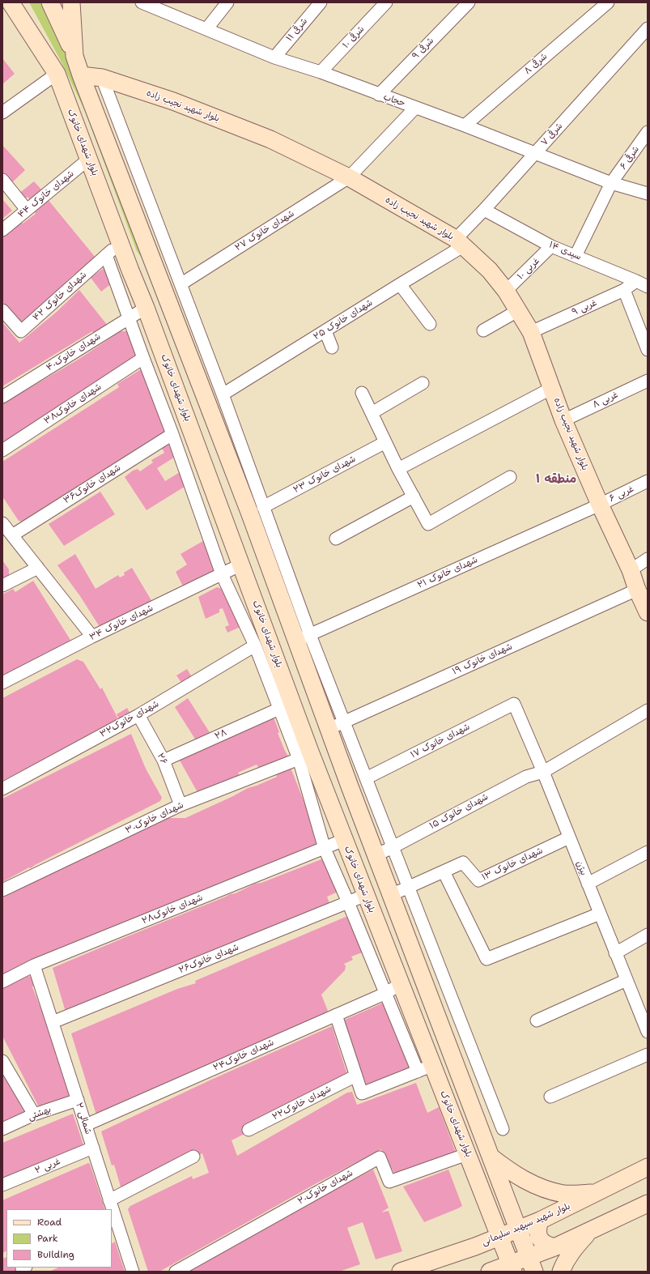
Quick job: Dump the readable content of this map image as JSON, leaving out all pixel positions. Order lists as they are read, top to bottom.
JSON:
{
  "streets": {
    "main road": ["بلوار شهید نجیب زاده", "بلوار شهدای خانوک", "بلوار شهید سپهبد سلیمانی"],
    "street": [
      "شرقی ۱۱",
      "شرقی ۱۰",
      "شرقی ۹",
      "شرقی ۸",
      "حجاب",
      "شرقی ۷",
      "شرقی ۶",
      "۴۴ شهدای خانوک",
      "شهدای خانوک ۲۷",
      "سیدی ۱۴",
      "غربی ۱۰",
      "شهدای خانوک ۴۲",
      "غربی ۹",
      "شهدای خانوک ۲۵",
      "شهدای خانوک۴۰",
      "غربی ۸",
      "شهدای خانوک۳۸",
      "شهدای خانوک ۲۳",
      "شهدای خانوک۳۶",
      "غربی ۶",
      "شهدای خانوک ۲۱",
      "۳۴ شهدای خانوک",
      "شهدای خانوک ۱۹",
      "شهدای خانوک۳۲",
      "۲۸",
      "شهدای خانوک ۱۷",
      "۲۶",
      "شهدای خانوک ۱۵",
      "شهدای خانوک۳۰",
      "شهدای خانوک ۱۳",
      "بیژن",
      "شهدای خانوک۲۸",
      "شهدای خانوک۲۶",
      "شهدای خانوک۲۴",
      "شهدای خانوک۲۲",
      "بهشتی",
      "شمالی ۲",
      "۲ غربی",
      "شهدای خانوک۲۰"
    ]
  },
  "crossings": [
    ["شرقی ۱۱", "حجاب"],
    ["شرقی ۱۰", "حجاب"],
    ["شرقی ۹", "حجاب"],
    ["شرقی ۸", "حجاب"],
    ["حجاب", "شرقی ۷"],
    ["حجاب", "شرقی ۶"],
    ["حجاب", "شهدای خانوک ۲۷"],
    ["بلوار شهید نجیب زاده", "شرقی ۷"],
    ["بلوار شهید نجیب زاده", "شهدای خانوک ۲۷"],
    ["بلوار شهید نجیب زاده", "غربی ۱۰"],
    ["بلوار شهید نجیب زاده", "غربی ۹"],
    ["بلوار شهید نجیب زاده", "شهدای خانوک ۲۵"],
    ["بلوار شهید نجیب زاده", "غربی ۸"],
    ["بلوار شهید نجیب زاده", "غربی ۶"],
    ["بلوار شهید نجیب زاده", "شهدای خانوک ۲۱"],
    ["بلوار شهید نجیب زاده", "شهدای خانوک ۱۹"],
    ["شرقی ۷", "سیدی ۱۴"],
    ["شرقی ۷", "شهدای خانوک ۲۵"],
    ["بلوار شهدای خانوک", "۴۴ شهدای خانوک"],
    ["بلوار شهدای خانوک", "شهدای خانوک ۴۲"],
    ["بلوار شهدای خانوک", "شهدای خانوک۴۰"],
    ["بلوار شهدای خانوک", "۳۴ شهدای خانوک"],
    ["بلوار شهدای خانوک", "شهدای خانوک۳۰"],
    ["بلوار شهدای خانوک", "شهدای خانوک۲۸"],
    ["بلوار شهدای خانوک", "شهدای خانوک۲۶"],
    ["بلوار شهدای خانوک", "شهدای خانوک۲۴"],
    ["بلوار شهدای خانوک", "شهدای خانوک۲۰"],
    ["بلوار شهدای خانوک", "بلوار شهید سپهبد سلیمانی"],
    ["شرقی ۶", "سیدی ۱۴"],
    ["سیدی ۱۴", "غربی ۱۰"],
    ["سیدی ۱۴", "غربی ۹"],
    ["غربی ۶", "شهدای خانوک ۲۱"],
    ["شهدای خانوک۳۲", "۲۶"],
    ["۲۸", "۲۶"],
    ["شهدای خانوک ۱۷", "بیژن"],
    ["۲۶", "شهدای خانوک۳۰"],
    ["شهدای خانوک ۱۵", "بیژن"],
    ["شهدای خانوک ۱۳", "بیژن"],
    ["شهدای خانوک۲۸", "شمالی ۲"],
    ["شهدای خانوک۲۶", "شمالی ۲"],
    ["شهدای خانوک۲۴", "شمالی ۲"],
    ["بهشتی", "شمالی ۲"],
    ["شمالی ۲", "۲ غربی"]
  ],
  "districts": ["منطقه ۱"],
  "legend": ["Road", "Park", "Building"]
}
